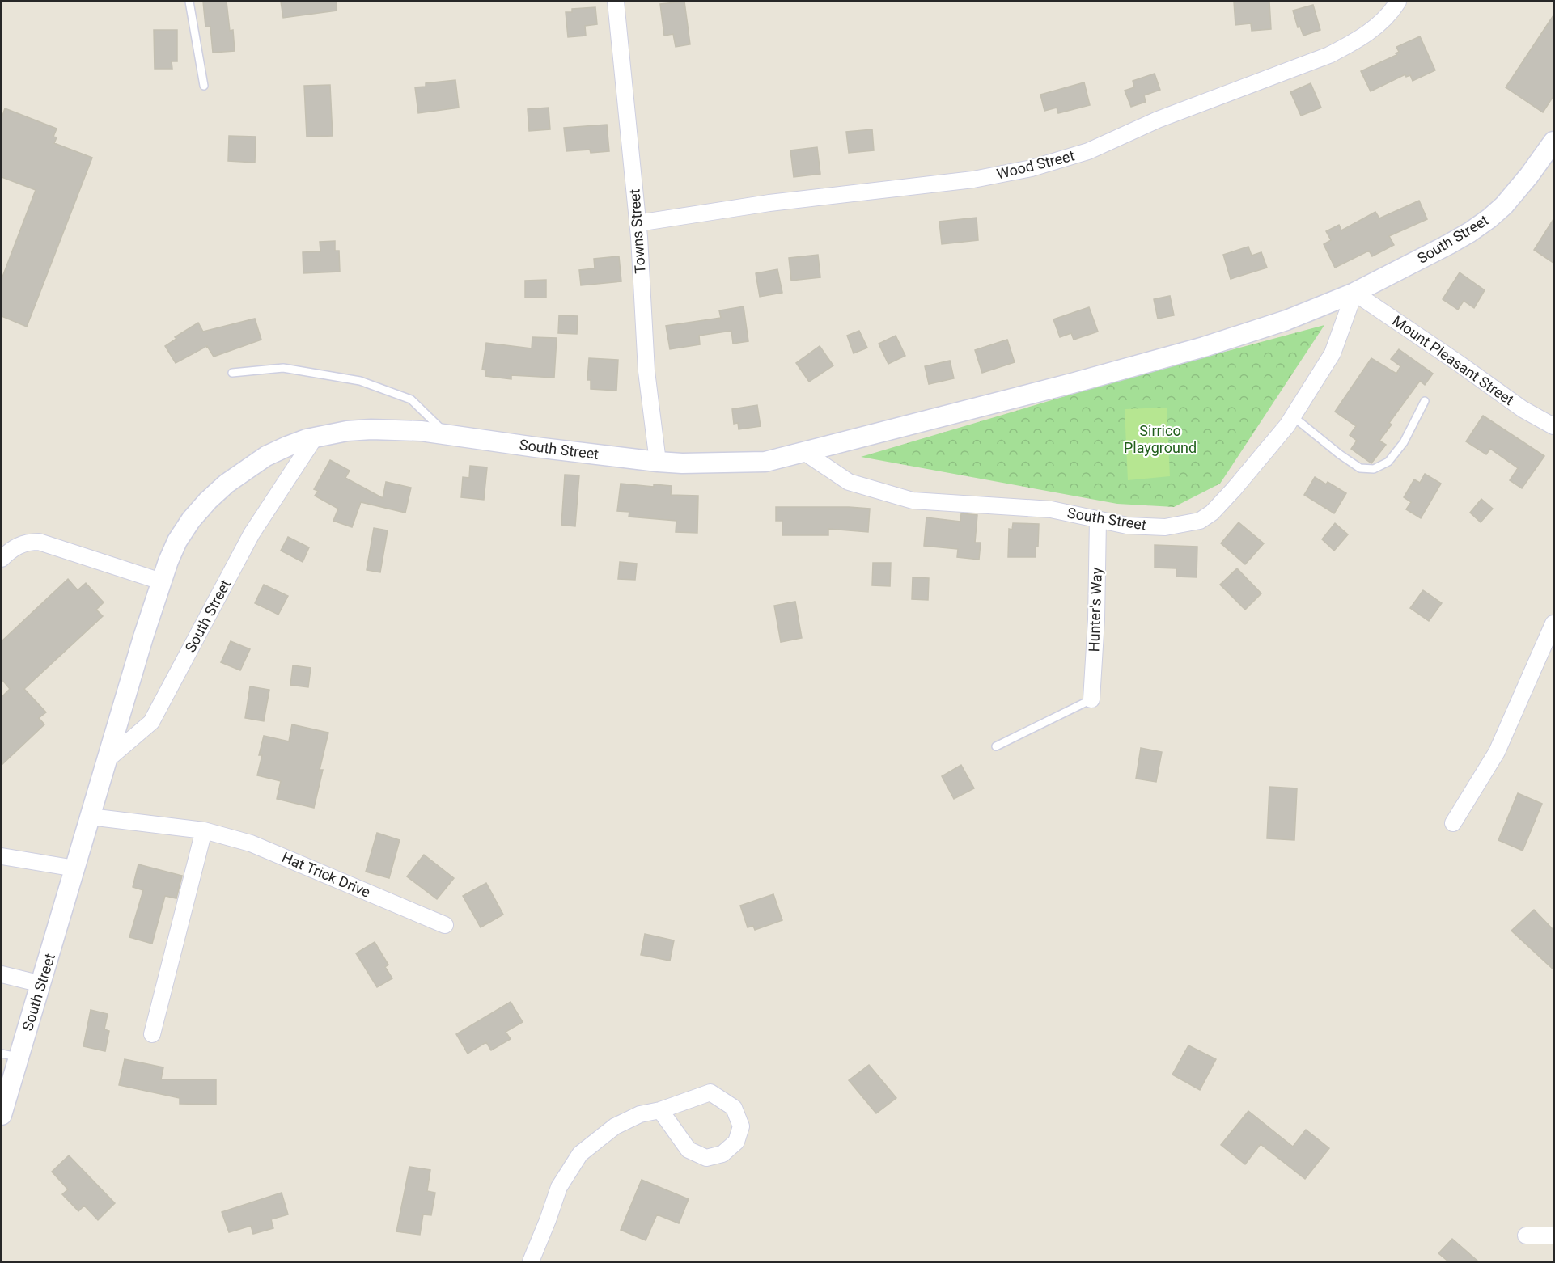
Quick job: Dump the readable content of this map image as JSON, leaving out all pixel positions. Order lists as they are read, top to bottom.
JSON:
{
  "streets": {
    "street": [
      "Wood Street",
      "Towns Street",
      "South Street",
      "Mount Pleasant Street",
      "Hunter's Way",
      "Hat Trick Drive"
    ]
  },
  "crossings": [
    ["Wood Street", "Towns Street"],
    ["Towns Street", "South Street"],
    ["South Street", "Mount Pleasant Street"],
    ["South Street", "Hunter's Way"],
    ["South Street", "Hat Trick Drive"]
  ],
  "parks": ["Sirrico Playground"]
}
